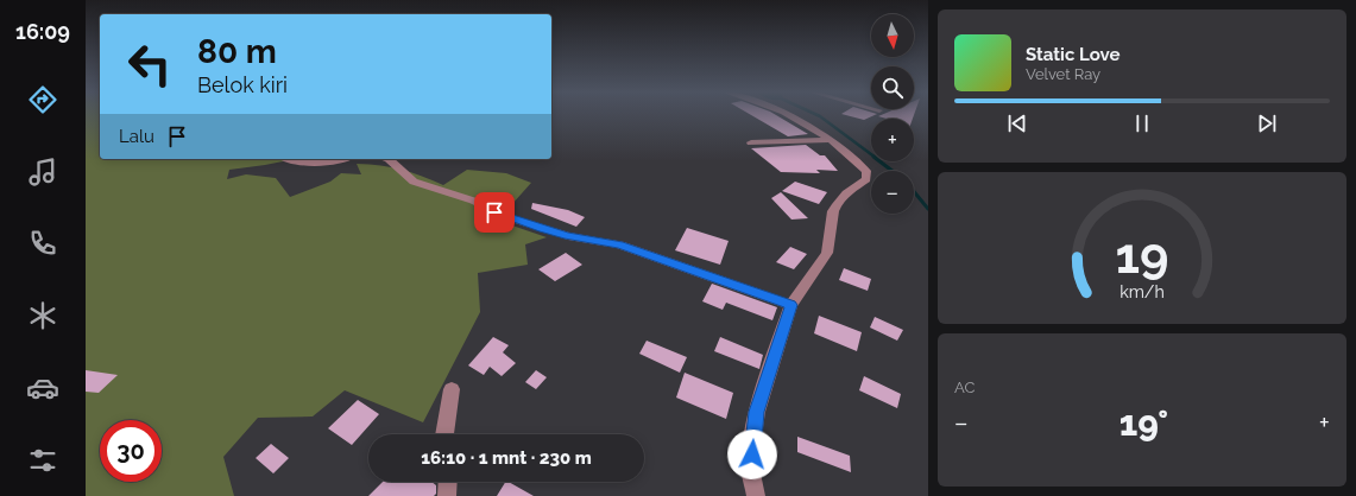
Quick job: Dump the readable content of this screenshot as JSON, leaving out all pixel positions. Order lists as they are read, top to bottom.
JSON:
{
  "north": "bottom",
  "page": {
    "tabs": "16:09",
    "map_buttons": ["+", "−"],
    "turn": ["80 m", "Belok kiri"],
    "song": ["Static Love", "Velvet Ray"],
    "then": "Lalu",
    "tile": "AC",
    "heat": ["−", "19°", "+"],
    "limit": "30",
    "trip": "16:10 · 1 mnt · 230 m",
    "gauge": ["19", "km/h"]
  }
}
